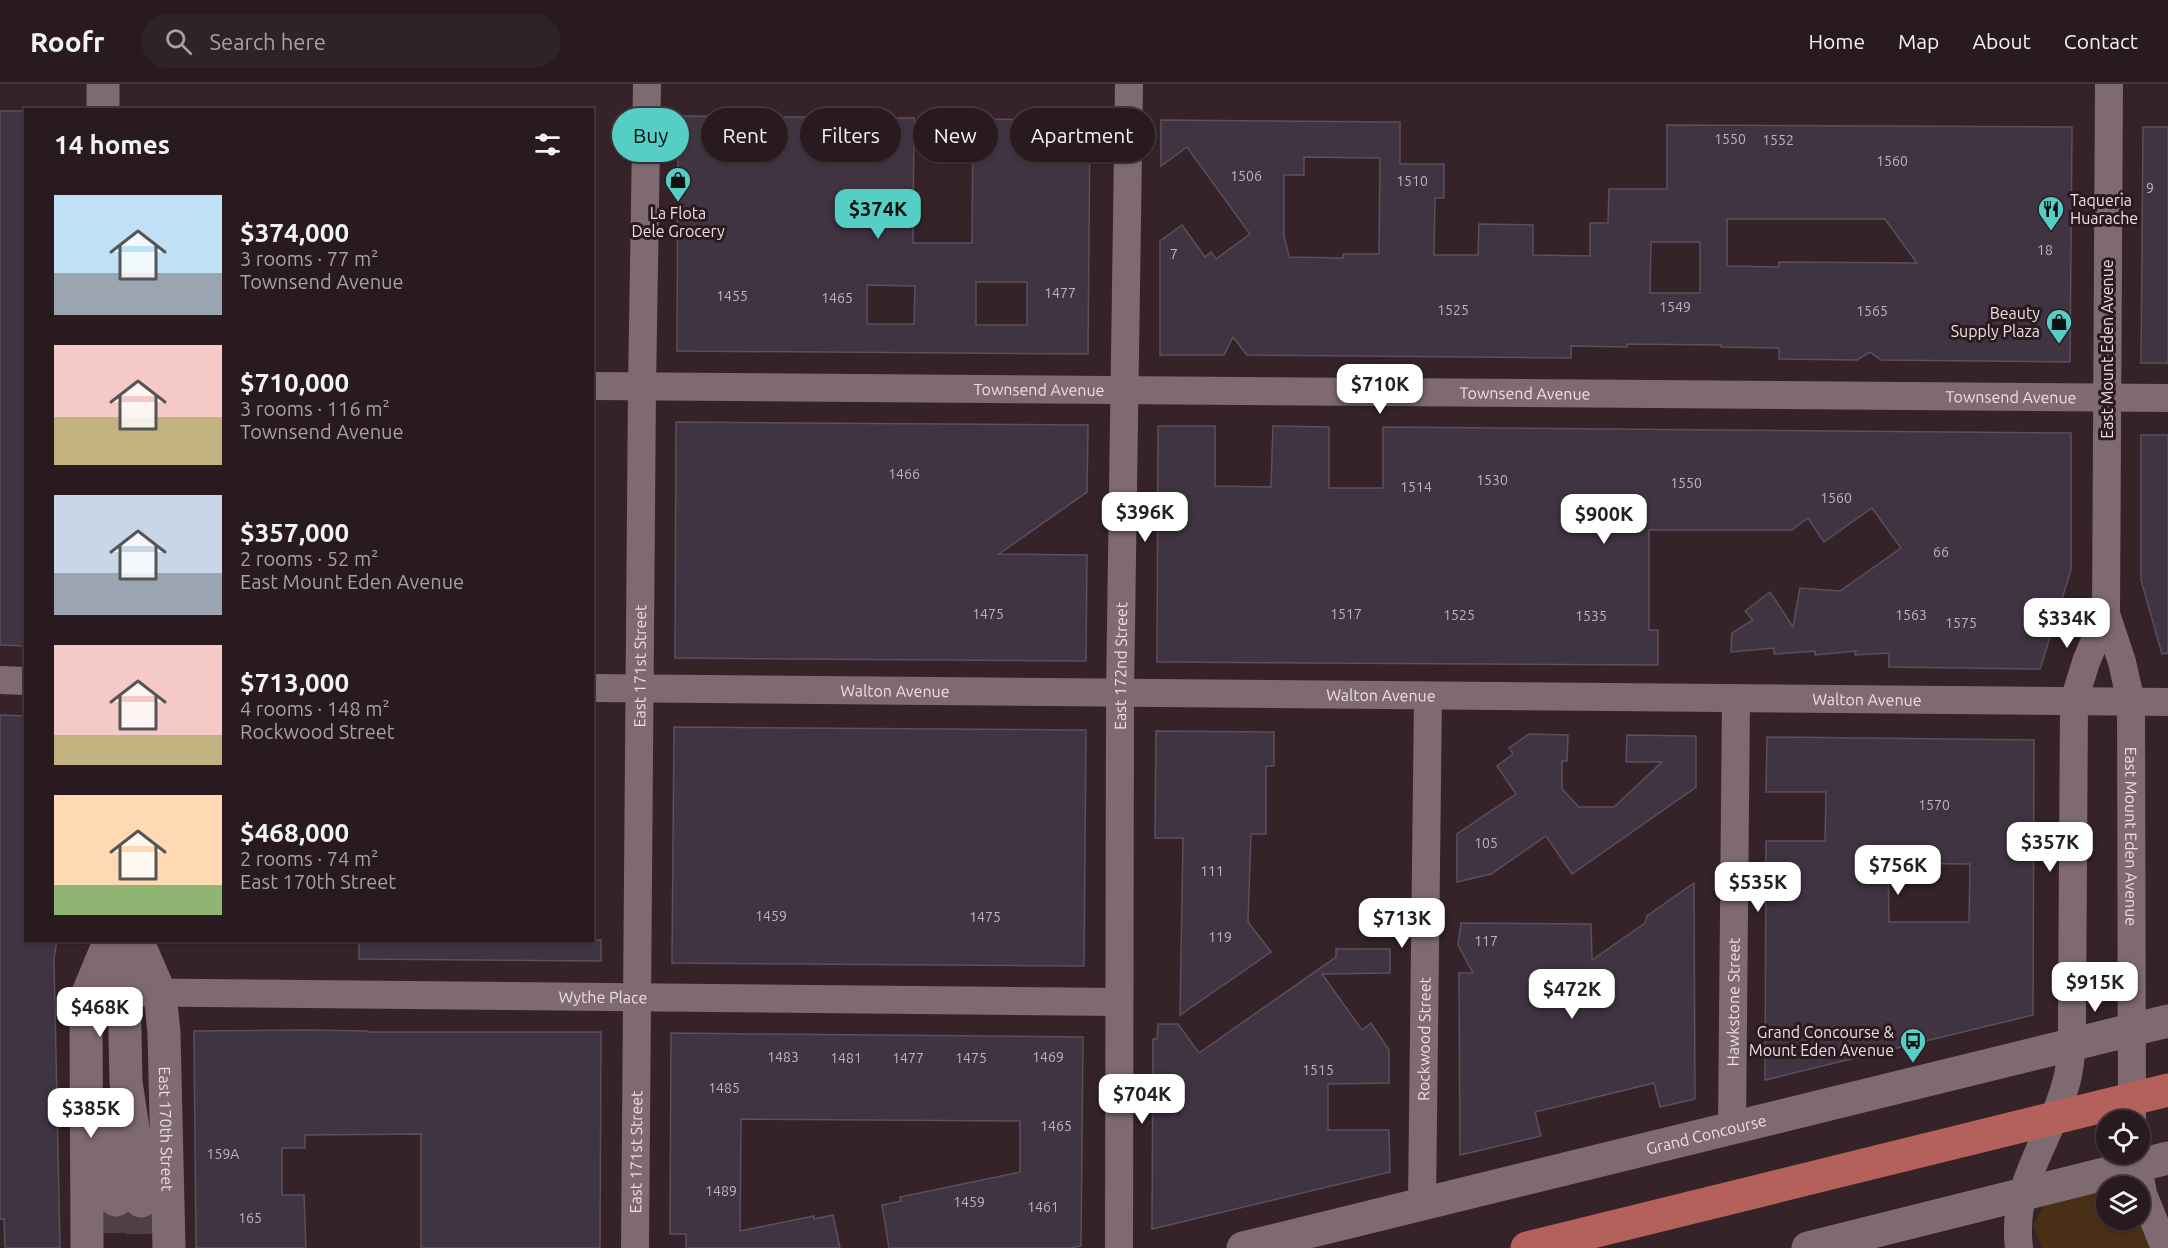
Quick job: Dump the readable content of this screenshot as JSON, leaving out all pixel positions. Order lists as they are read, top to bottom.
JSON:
{
  "streets": {
    "street": [
      "East Mount Eden Avenue",
      "Townsend Avenue",
      "East 171st Street",
      "East 172nd Street",
      "Walton Avenue",
      "Wythe Place",
      "Hawkstone Street",
      "Rockwood Street",
      "East 170th Street",
      "Grand Concourse"
    ]
  },
  "crossings": [
    ["East Mount Eden Avenue", "Townsend Avenue"],
    ["East Mount Eden Avenue", "Walton Avenue"],
    ["East Mount Eden Avenue", "Grand Concourse"],
    ["Townsend Avenue", "East 171st Street"],
    ["Townsend Avenue", "East 172nd Street"],
    ["East 171st Street", "Walton Avenue"],
    ["East 171st Street", "Wythe Place"],
    ["East 172nd Street", "Walton Avenue"],
    ["East 172nd Street", "Wythe Place"],
    ["Walton Avenue", "Hawkstone Street"],
    ["Walton Avenue", "Rockwood Street"],
    ["Wythe Place", "East 170th Street"],
    ["Hawkstone Street", "Grand Concourse"],
    ["Rockwood Street", "Grand Concourse"]
  ],
  "places": {
    "shop": ["La Flota Dele Grocery", "Beauty Supply Plaza"],
    "restaurant": ["Taqueria Huarache"],
    "bus stop": ["Grand Concourse & Mount Eden Avenue"]
  },
  "house_numbers": [
    "1550",
    "1552",
    "1560",
    "1506",
    "1510",
    "9",
    "18",
    "7",
    "1477",
    "1455",
    "1465",
    "1549",
    "1525",
    "1565",
    "1466",
    "1530",
    "1550",
    "1514",
    "1560",
    "66",
    "1475",
    "1517",
    "1525",
    "1563",
    "1535",
    "1575",
    "1570",
    "105",
    "111",
    "1459",
    "1475",
    "119",
    "117",
    "1483",
    "1469",
    "1481",
    "1477",
    "1475",
    "1515",
    "1485",
    "1465",
    "159A",
    "1489",
    "1459",
    "1461",
    "165"
  ],
  "page": {
    "header": "Roofr",
    "search": "Search here",
    "nav": [
      "Home",
      "Map",
      "About",
      "Contact"
    ],
    "chip": [
      "Buy",
      "Rent",
      "Filters",
      "New",
      "Apartment"
    ],
    "heading": "14 homes",
    "list": [
      {
        "name": "$374,000",
        "note": "3 rooms · 77 m² · Townsend Avenue"
      },
      {
        "name": "$710,000",
        "note": "3 rooms · 116 m² · Townsend Avenue"
      },
      {
        "name": "$357,000",
        "note": "2 rooms · 52 m² · East Mount Eden Avenue"
      },
      {
        "name": "$713,000",
        "note": "4 rooms · 148 m² · Rockwood Street"
      },
      {
        "name": "$468,000",
        "note": "2 rooms · 74 m² · East 170th Street"
      }
    ],
    "price": [
      "$374K",
      "$710K",
      "$396K",
      "$900K",
      "$334K",
      "$357K",
      "$756K",
      "$535K",
      "$713K",
      "$915K",
      "$472K",
      "$468K",
      "$704K",
      "$385K"
    ]
  }
}
